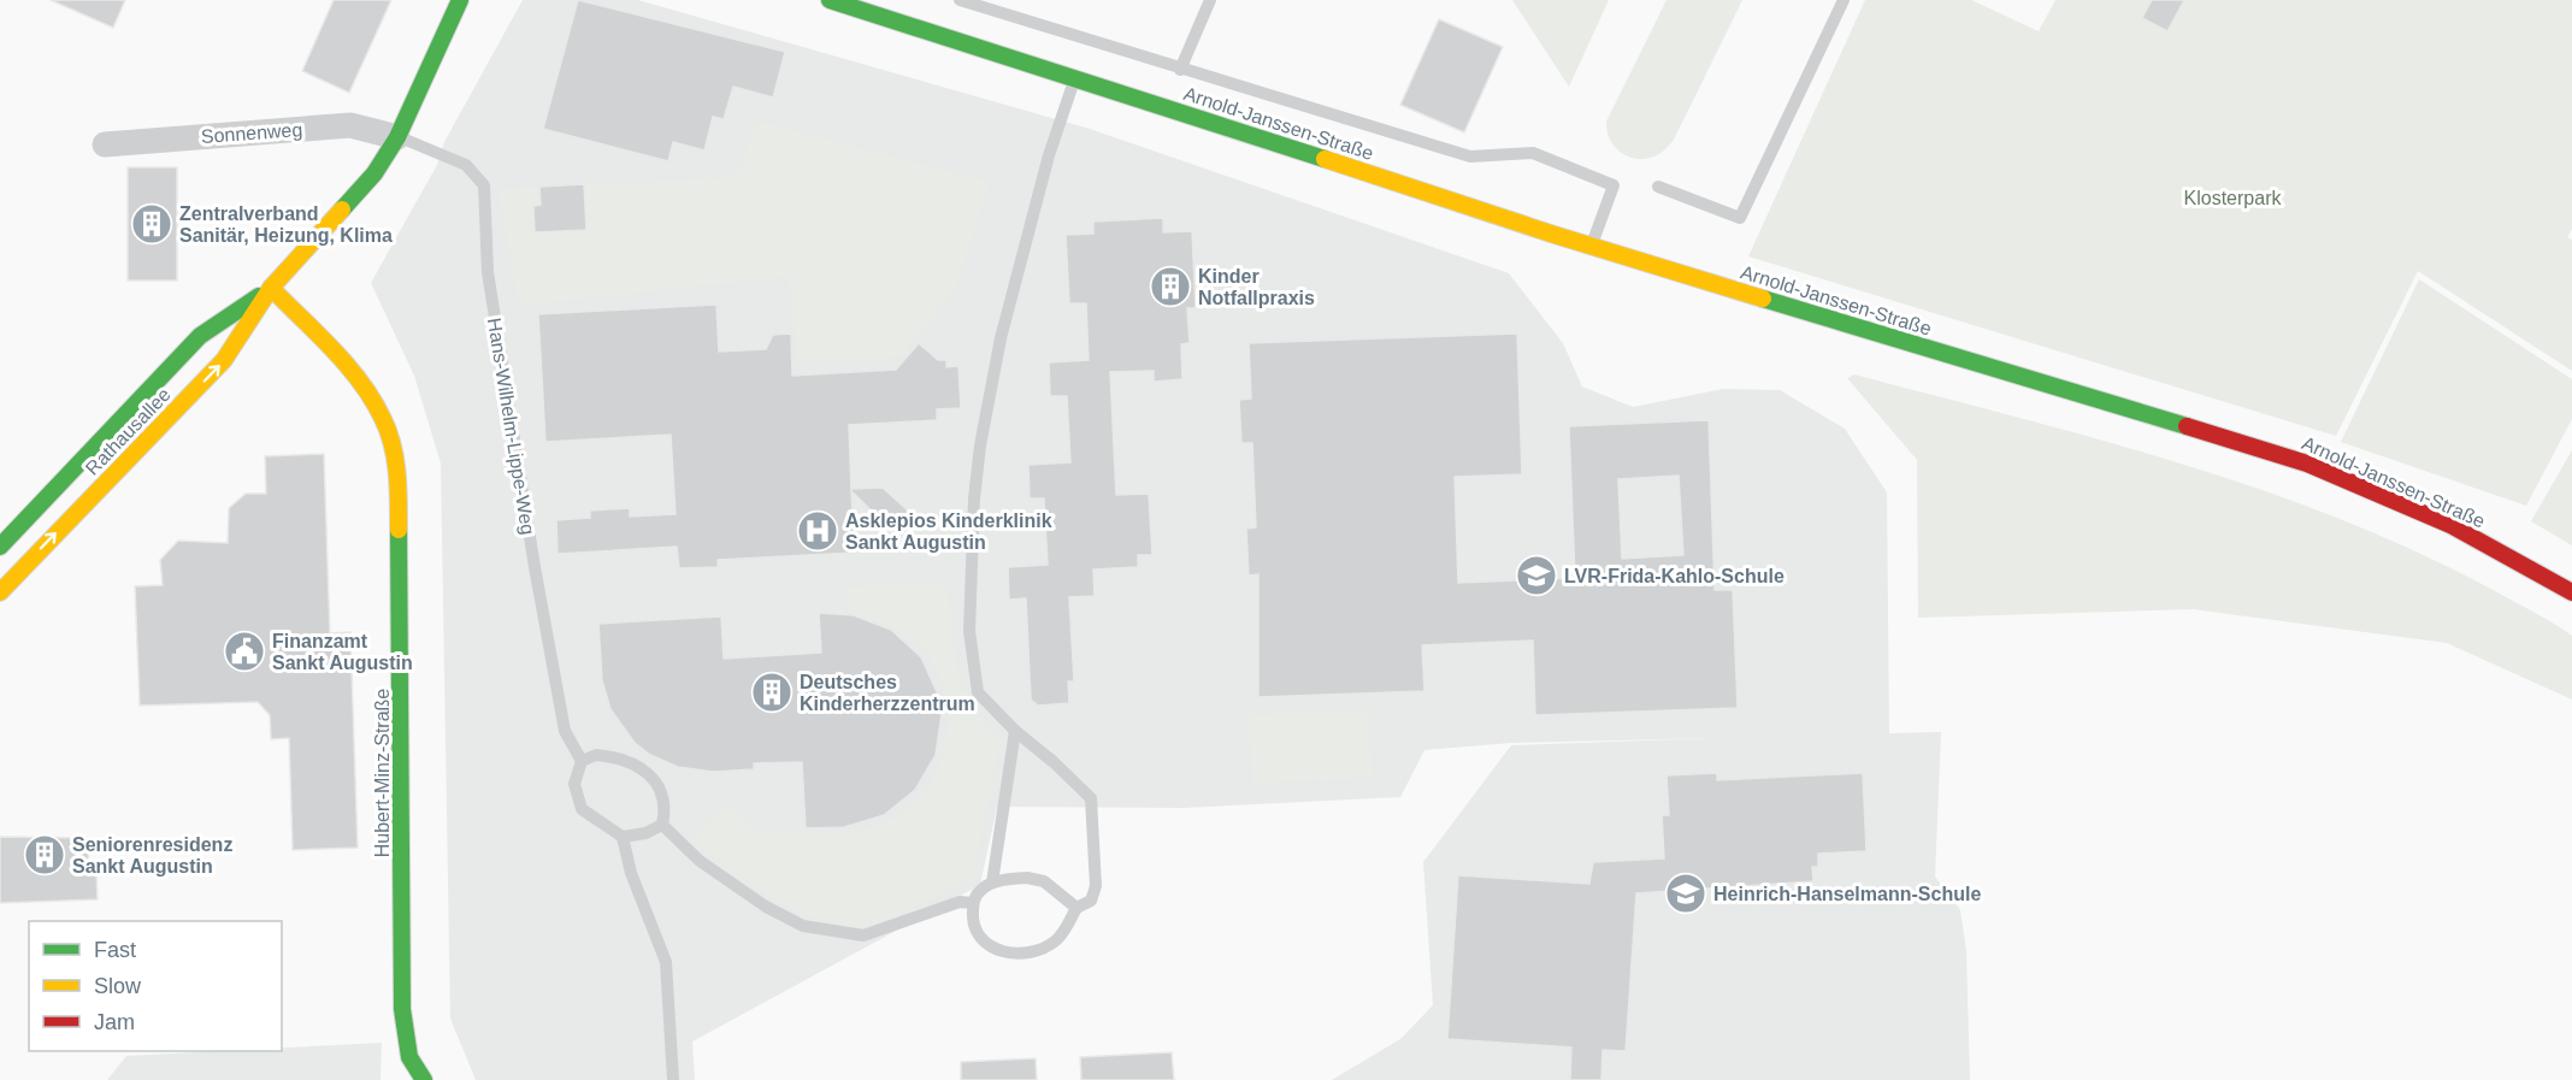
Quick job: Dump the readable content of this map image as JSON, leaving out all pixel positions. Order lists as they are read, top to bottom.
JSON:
{
  "streets": {
    "street": [
      "Arnold-Janssen-Straße",
      "Sonnenweg",
      "Rathausallee",
      "Hubert-Minz-Straße"
    ],
    "lane": ["Hans-Wilhelm-Lippe-Weg"]
  },
  "crossings": [
    ["Sonnenweg", "Hans-Wilhelm-Lippe-Weg"],
    ["Sonnenweg", "Rathausallee"],
    ["Hans-Wilhelm-Lippe-Weg", "Rathausallee"],
    ["Rathausallee", "Hubert-Minz-Straße"]
  ],
  "parks": ["Klosterpark"],
  "places": {
    "building": [
      "Zentralverband Sanitär, Heizung, Klima",
      "Kinder Notfallpraxis",
      "Deutsches Kinderherzzentrum",
      "Seniorenresidenz Sankt Augustin"
    ],
    "hospital": ["Asklepios Kinderklinik Sankt Augustin"],
    "school or university": ["LVR-Frida-Kahlo-Schule", "Heinrich-Hanselmann-Schule"],
    "public building": ["Finanzamt Sankt Augustin"]
  },
  "legend": ["Fast", "Slow", "Jam"]
}
